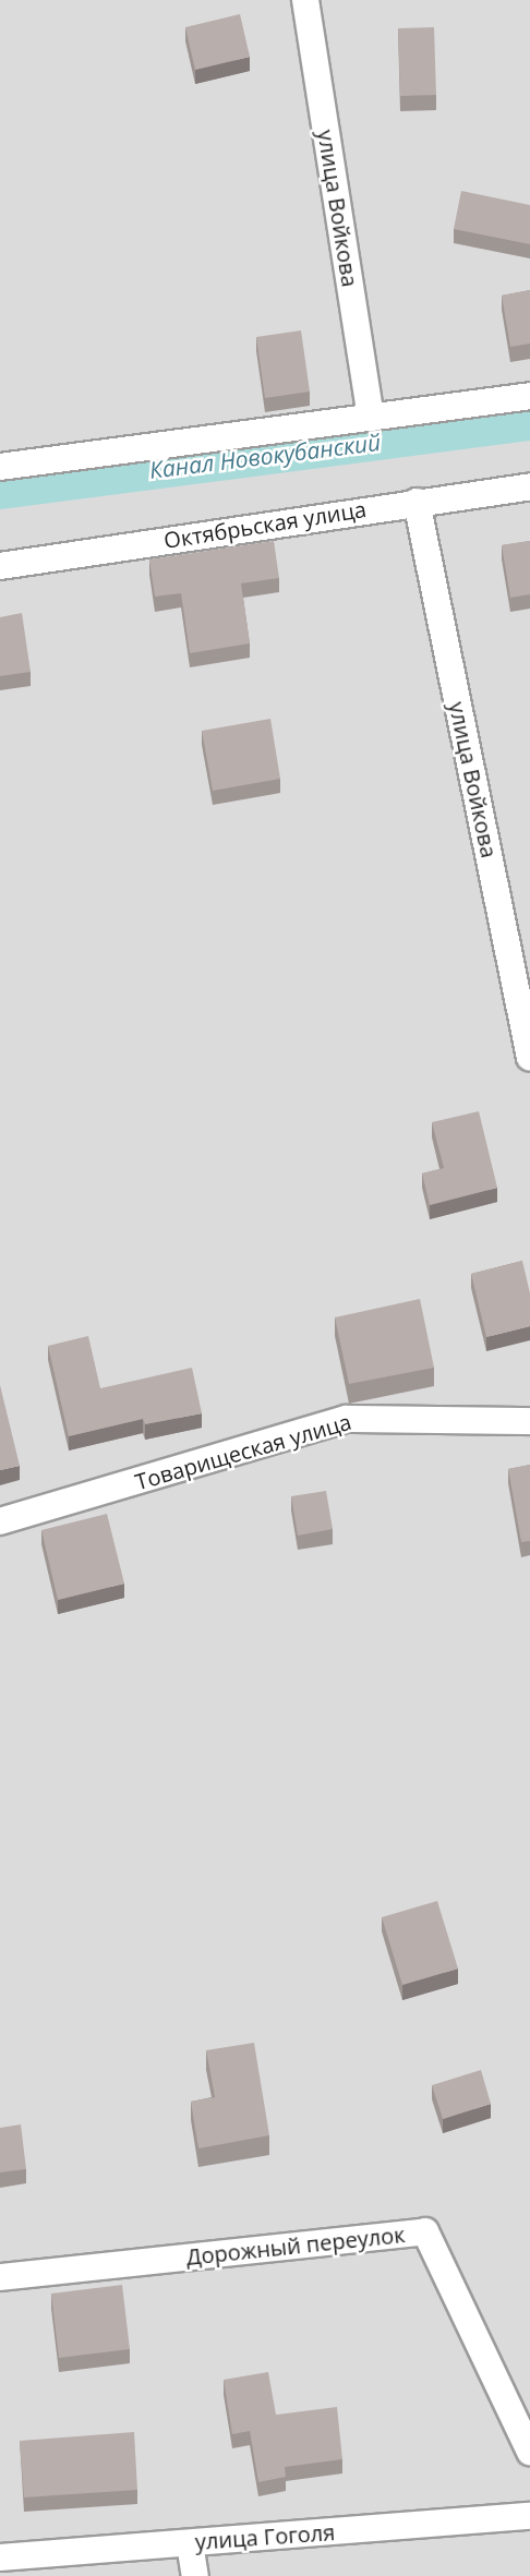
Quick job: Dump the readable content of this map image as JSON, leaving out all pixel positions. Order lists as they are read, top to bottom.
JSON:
{
  "streets": {
    "street": [
      "улица Войкова",
      "Октябрьская улица",
      "Товарищеская улица",
      "Дорожный переулок",
      "улица Гоголя"
    ]
  },
  "crossings": [
    ["улица Войкова", "Октябрьская улица"]
  ],
  "water": ["Канал Новокубанский"]
}
